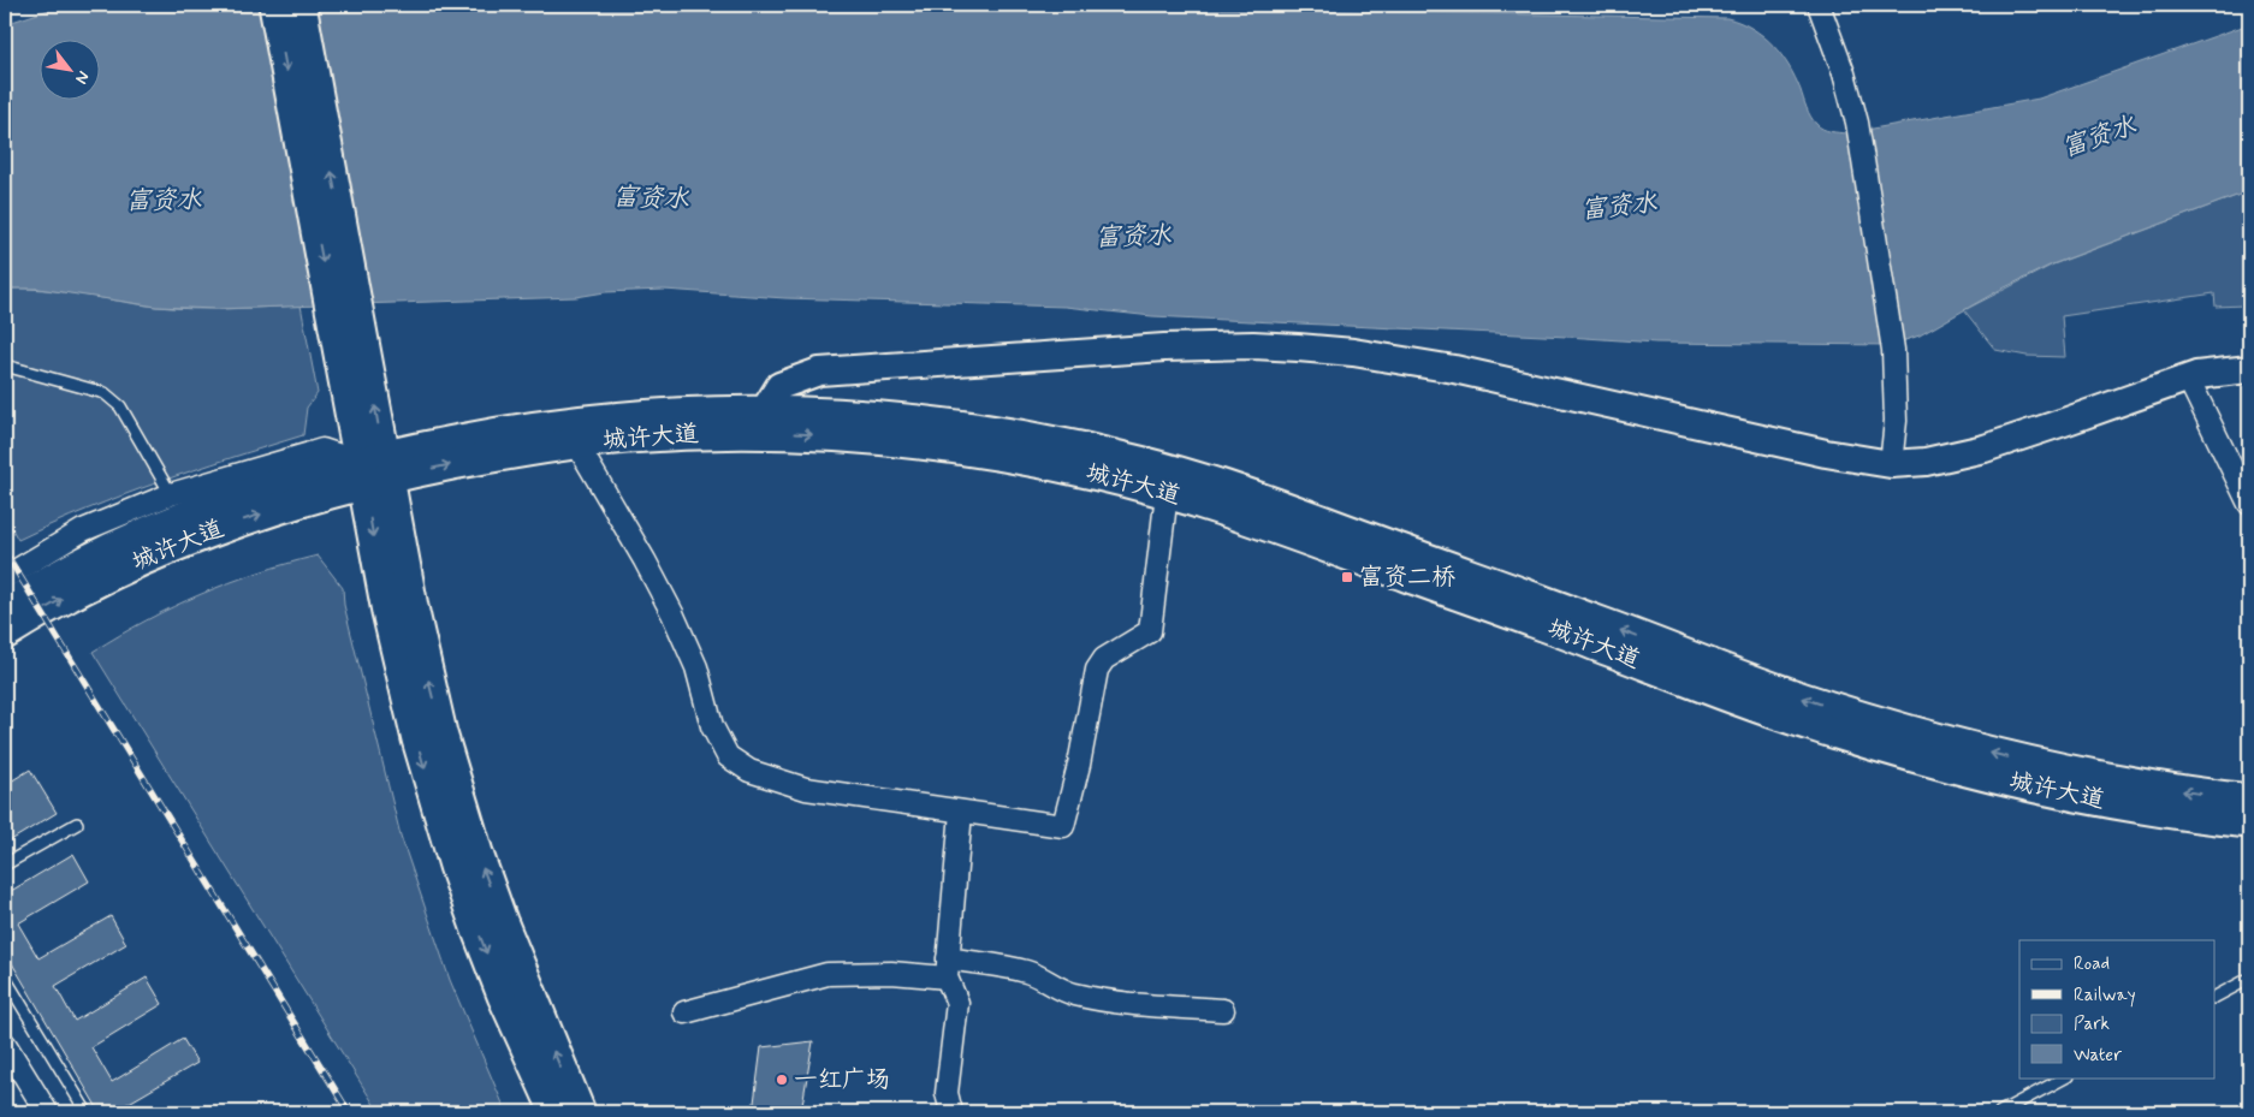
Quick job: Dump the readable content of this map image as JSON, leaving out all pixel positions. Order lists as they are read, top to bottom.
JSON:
{
  "streets": {
    "main road": ["城许大道"]
  },
  "water": ["富资水"],
  "places": {
    "transit": ["富资二桥"],
    "other": ["一红广场"]
  },
  "legend": [
    "Road",
    "Railway",
    "Park",
    "Water"
  ],
  "north": "bottom right"
}
